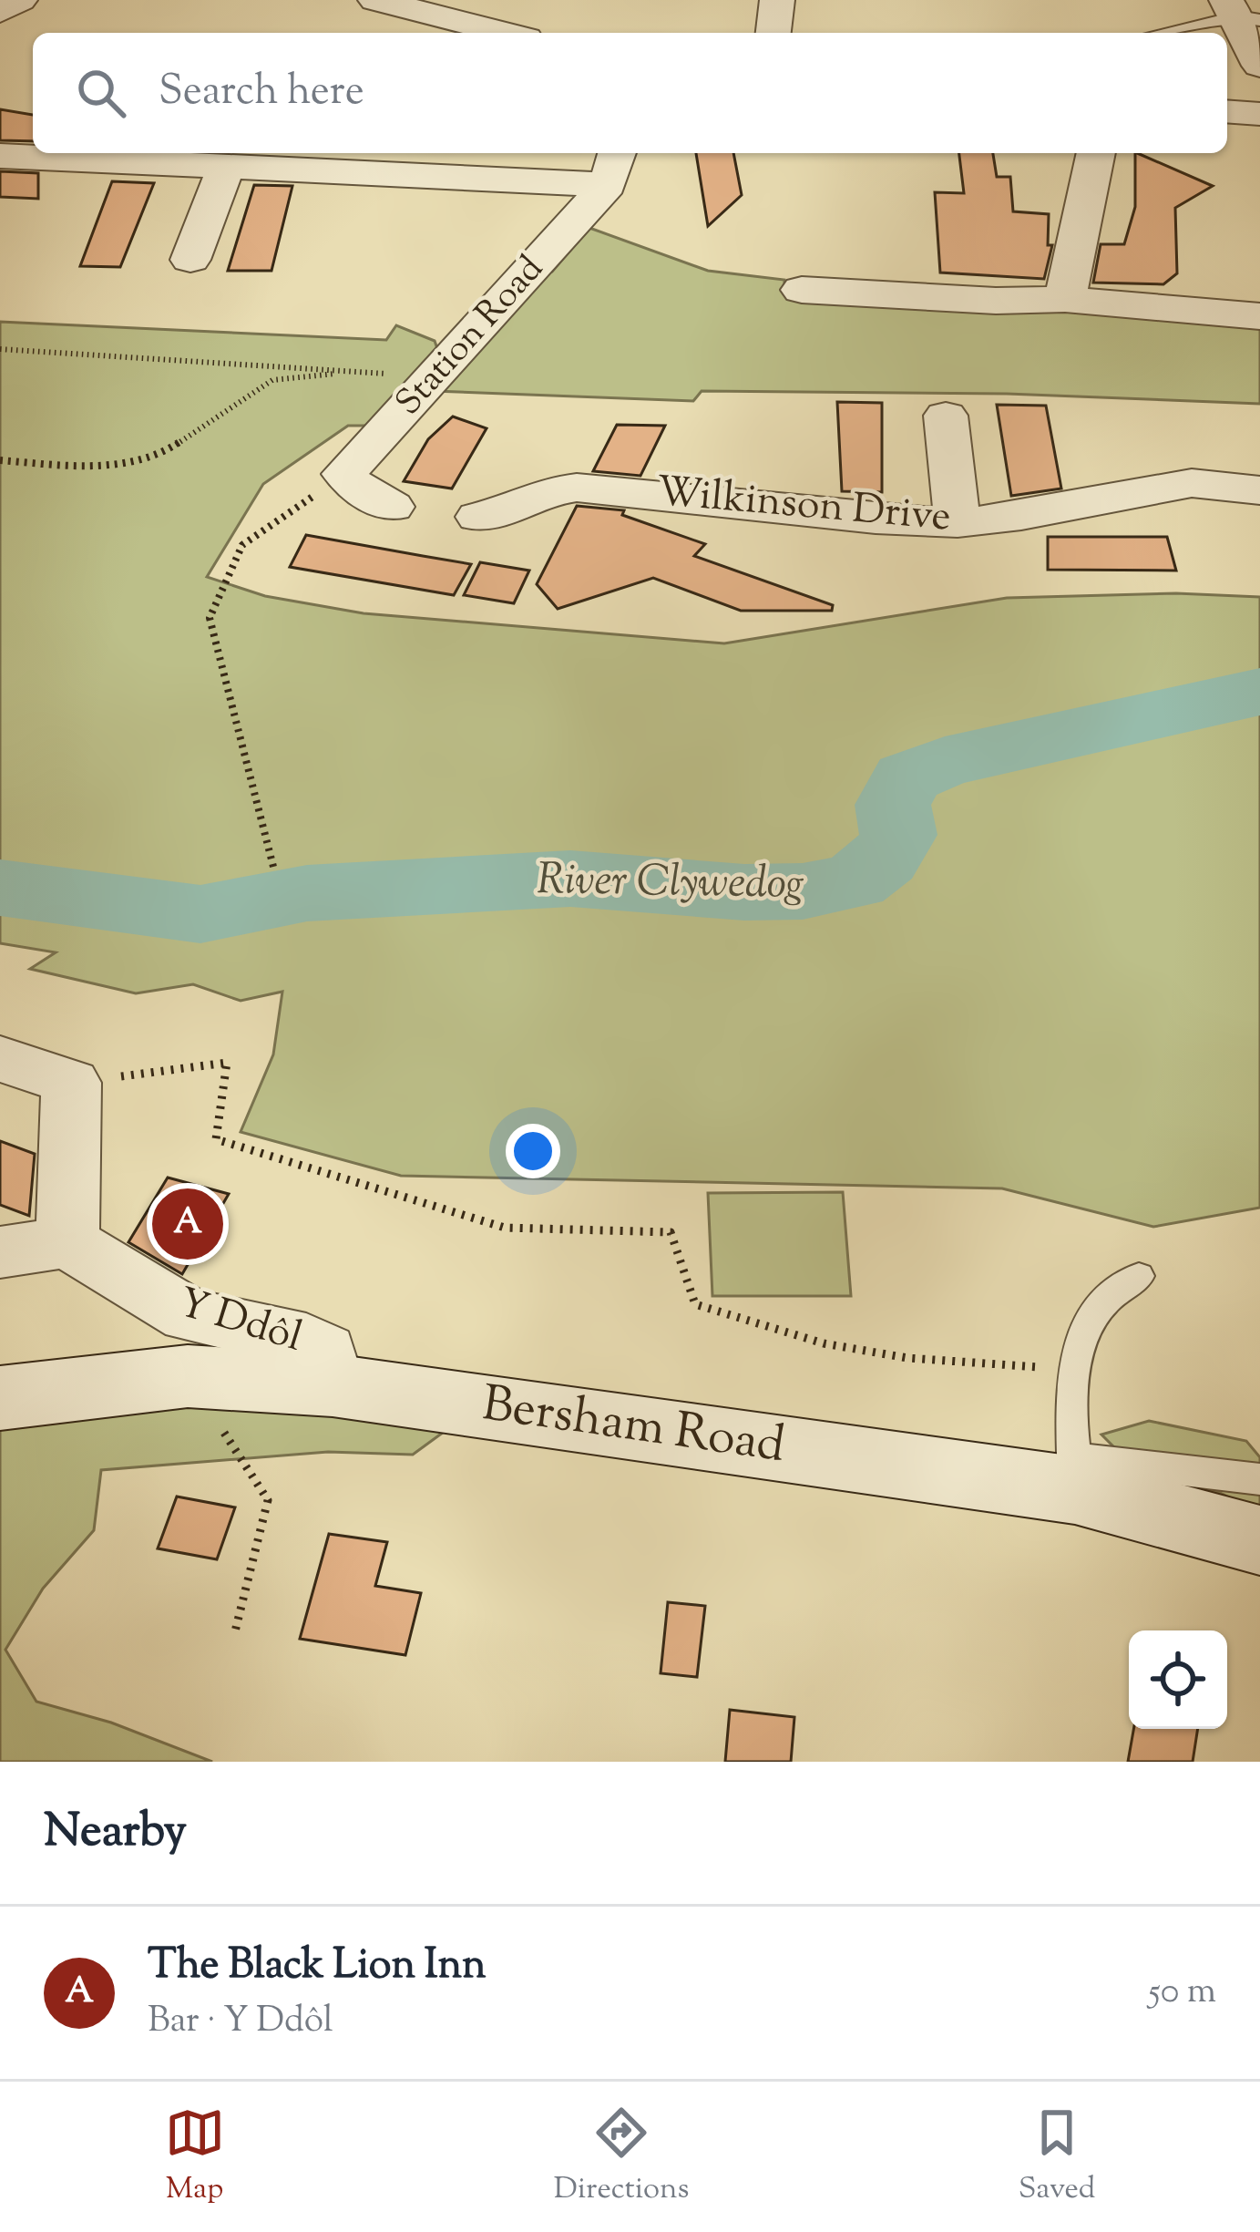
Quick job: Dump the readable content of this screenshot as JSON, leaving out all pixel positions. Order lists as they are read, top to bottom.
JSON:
{
  "streets": {
    "main road": ["Bersham Road"],
    "street": ["Station Road", "Wilkinson Drive", "Y Ddôl"]
  },
  "crossings": [
    ["Y Ddôl", "Bersham Road"]
  ],
  "water": ["River Clywedog"],
  "page": {
    "search": "Search here",
    "pins": "A",
    "heading": "Nearby",
    "list": [
      {
        "mark": "A",
        "name": "The Black Lion Inn",
        "note": "Bar · Y Ddôl",
        "value": "50 m"
      }
    ],
    "nav": ["Map", "Directions", "Saved"]
  }
}
